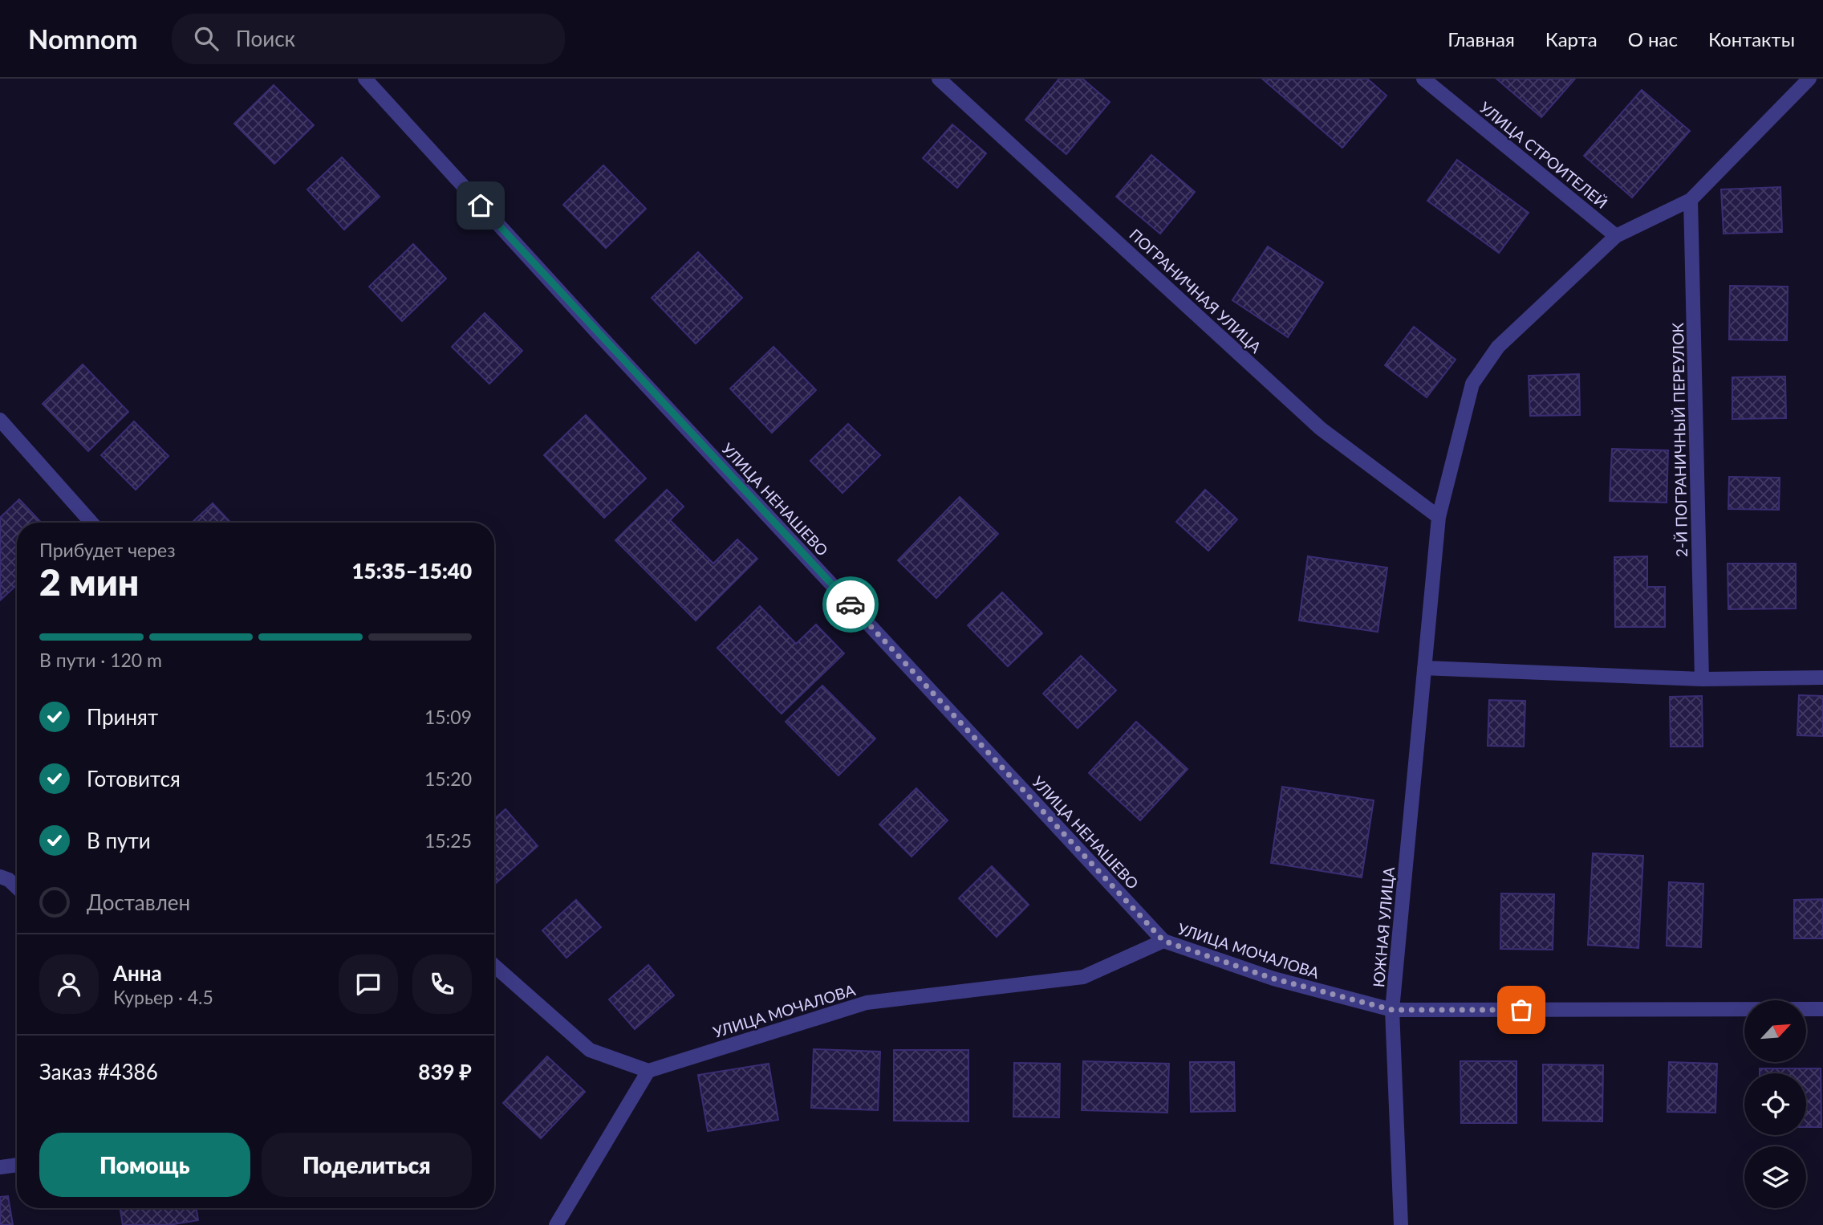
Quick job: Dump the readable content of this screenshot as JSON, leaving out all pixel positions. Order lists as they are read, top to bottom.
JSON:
{
  "streets": {
    "street": [
      "УЛИЦА СТРОИТЕЛЕЙ",
      "ПОГРАНИЧНАЯ УЛИЦА",
      "2-Й ПОГРАНИЧНЫЙ ПЕРЕУЛОК",
      "УЛИЦА НЕНАШЕВО",
      "ЮЖНАЯ УЛИЦА",
      "УЛИЦА МОЧАЛОВА"
    ]
  },
  "crossings": [
    ["УЛИЦА СТРОИТЕЛЕЙ", "ЮЖНАЯ УЛИЦА"],
    ["ПОГРАНИЧНАЯ УЛИЦА", "ЮЖНАЯ УЛИЦА"],
    ["2-Й ПОГРАНИЧНЫЙ ПЕРЕУЛОК", "ЮЖНАЯ УЛИЦА"],
    ["УЛИЦА НЕНАШЕВО", "УЛИЦА МОЧАЛОВА"],
    ["ЮЖНАЯ УЛИЦА", "УЛИЦА МОЧАЛОВА"]
  ],
  "north": "top right",
  "page": {
    "header": "Nomnom",
    "search": "Поиск",
    "nav": [
      "Главная",
      "Карта",
      "О нас",
      "Контакты"
    ],
    "heading": ["2 мин", "Прибудет через", "15:35–15:40"],
    "panel": [
      "Анна",
      "Курьер · 4.5",
      "Заказ #4386",
      "839 ₽"
    ],
    "bar": "В пути · 120 m",
    "list": [
      ["Принят", "15:09"],
      ["Готовится", "15:20"],
      ["В пути", "15:25"],
      "Доставлен"
    ],
    "buttons": ["Помощь", "Поделиться"]
  }
}
